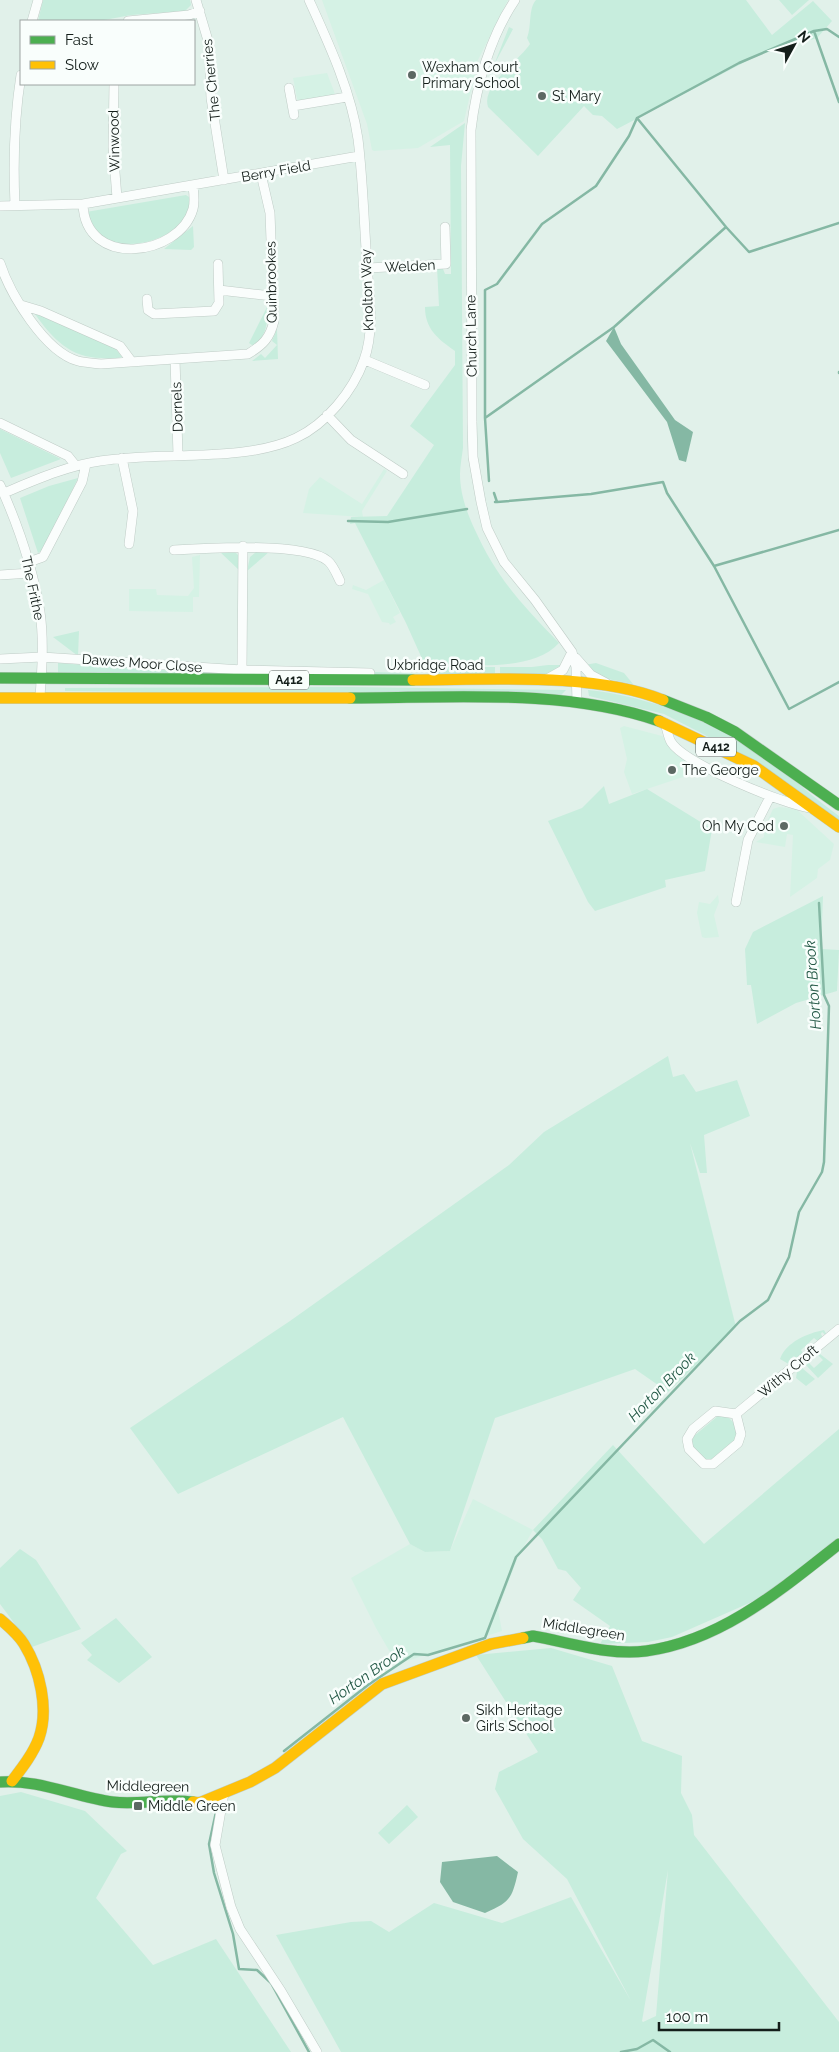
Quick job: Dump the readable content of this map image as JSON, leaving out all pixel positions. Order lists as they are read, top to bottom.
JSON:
{
  "streets": {
    "main road": ["Uxbridge Road", "A412", "Middlegreen"],
    "street": [
      "The Cherries",
      "Winwood",
      "Berry Field",
      "Welden",
      "Quinbrookes",
      "Knolton Way",
      "Church Lane",
      "Dornels",
      "The Frithe",
      "Dawes Moor Close",
      "Withy Croft"
    ]
  },
  "crossings": [
    ["The Cherries", "Berry Field"],
    ["Winwood", "Berry Field"],
    ["Berry Field", "Quinbrookes"],
    ["Berry Field", "Knolton Way"],
    ["Welden", "Knolton Way"],
    ["Quinbrookes", "Dornels"],
    ["Knolton Way", "Dornels"],
    ["Knolton Way", "The Frithe"],
    ["Church Lane", "Uxbridge Road"],
    ["Church Lane", "A412"],
    ["The Frithe", "Dawes Moor Close"],
    ["The Frithe", "Uxbridge Road"],
    ["The Frithe", "A412"]
  ],
  "water": ["Horton Brook"],
  "places": {
    "other": [
      "Wexham Court Primary School",
      "St Mary",
      "The George",
      "Oh My Cod",
      "Sikh Heritage Girls School"
    ],
    "transit": ["Middle Green"]
  },
  "legend": ["Fast", "Slow"],
  "scale_bar": "100 m",
  "north": "top right"
}
